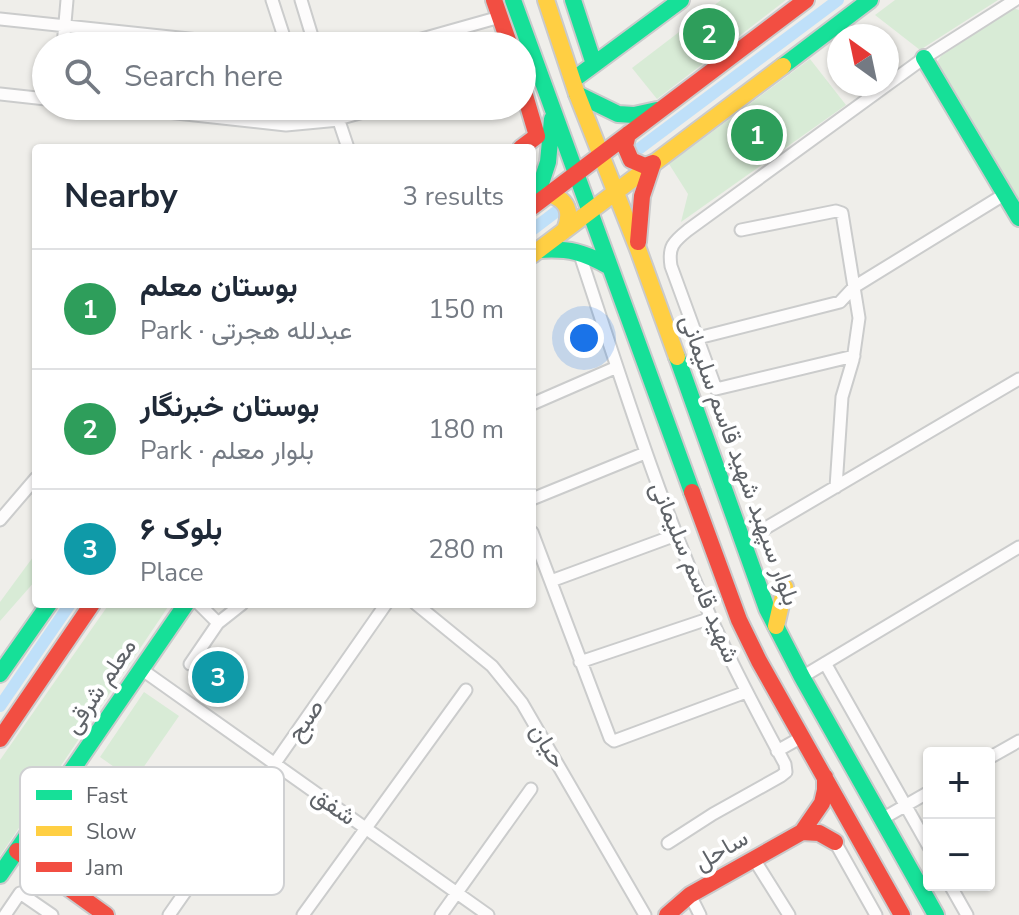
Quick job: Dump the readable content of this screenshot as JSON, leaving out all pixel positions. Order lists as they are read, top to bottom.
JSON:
{
  "streets": {
    "main road": ["بلوار سپهبد شهید قاسم سلیمانی", "معلم شرقی", "ساحل"],
    "street": [
      "شهید قاسم سلیمانی",
      "صبح",
      "حیان",
      "شفق"
    ]
  },
  "crossings": [
    ["معلم شرقی", "شفق"],
    ["صبح", "شفق"]
  ],
  "legend": ["Fast", "Slow", "Jam"],
  "north": "top left",
  "page": {
    "pins": ["2", "1", "3"],
    "search": "Search here",
    "heading": ["Nearby", "3 results"],
    "list": [
      {
        "mark": "1",
        "name": "بوستان معلم",
        "note": "Park · عبدلله هجرتی",
        "value": "150 m"
      },
      {
        "mark": "2",
        "name": "بوستان خبرنگار",
        "note": "Park · بلوار معلم",
        "value": "180 m"
      },
      {
        "mark": "3",
        "name": "بلوک ۶",
        "note": "Place",
        "value": "280 m"
      }
    ],
    "map_buttons": ["+", "−"]
  }
}
